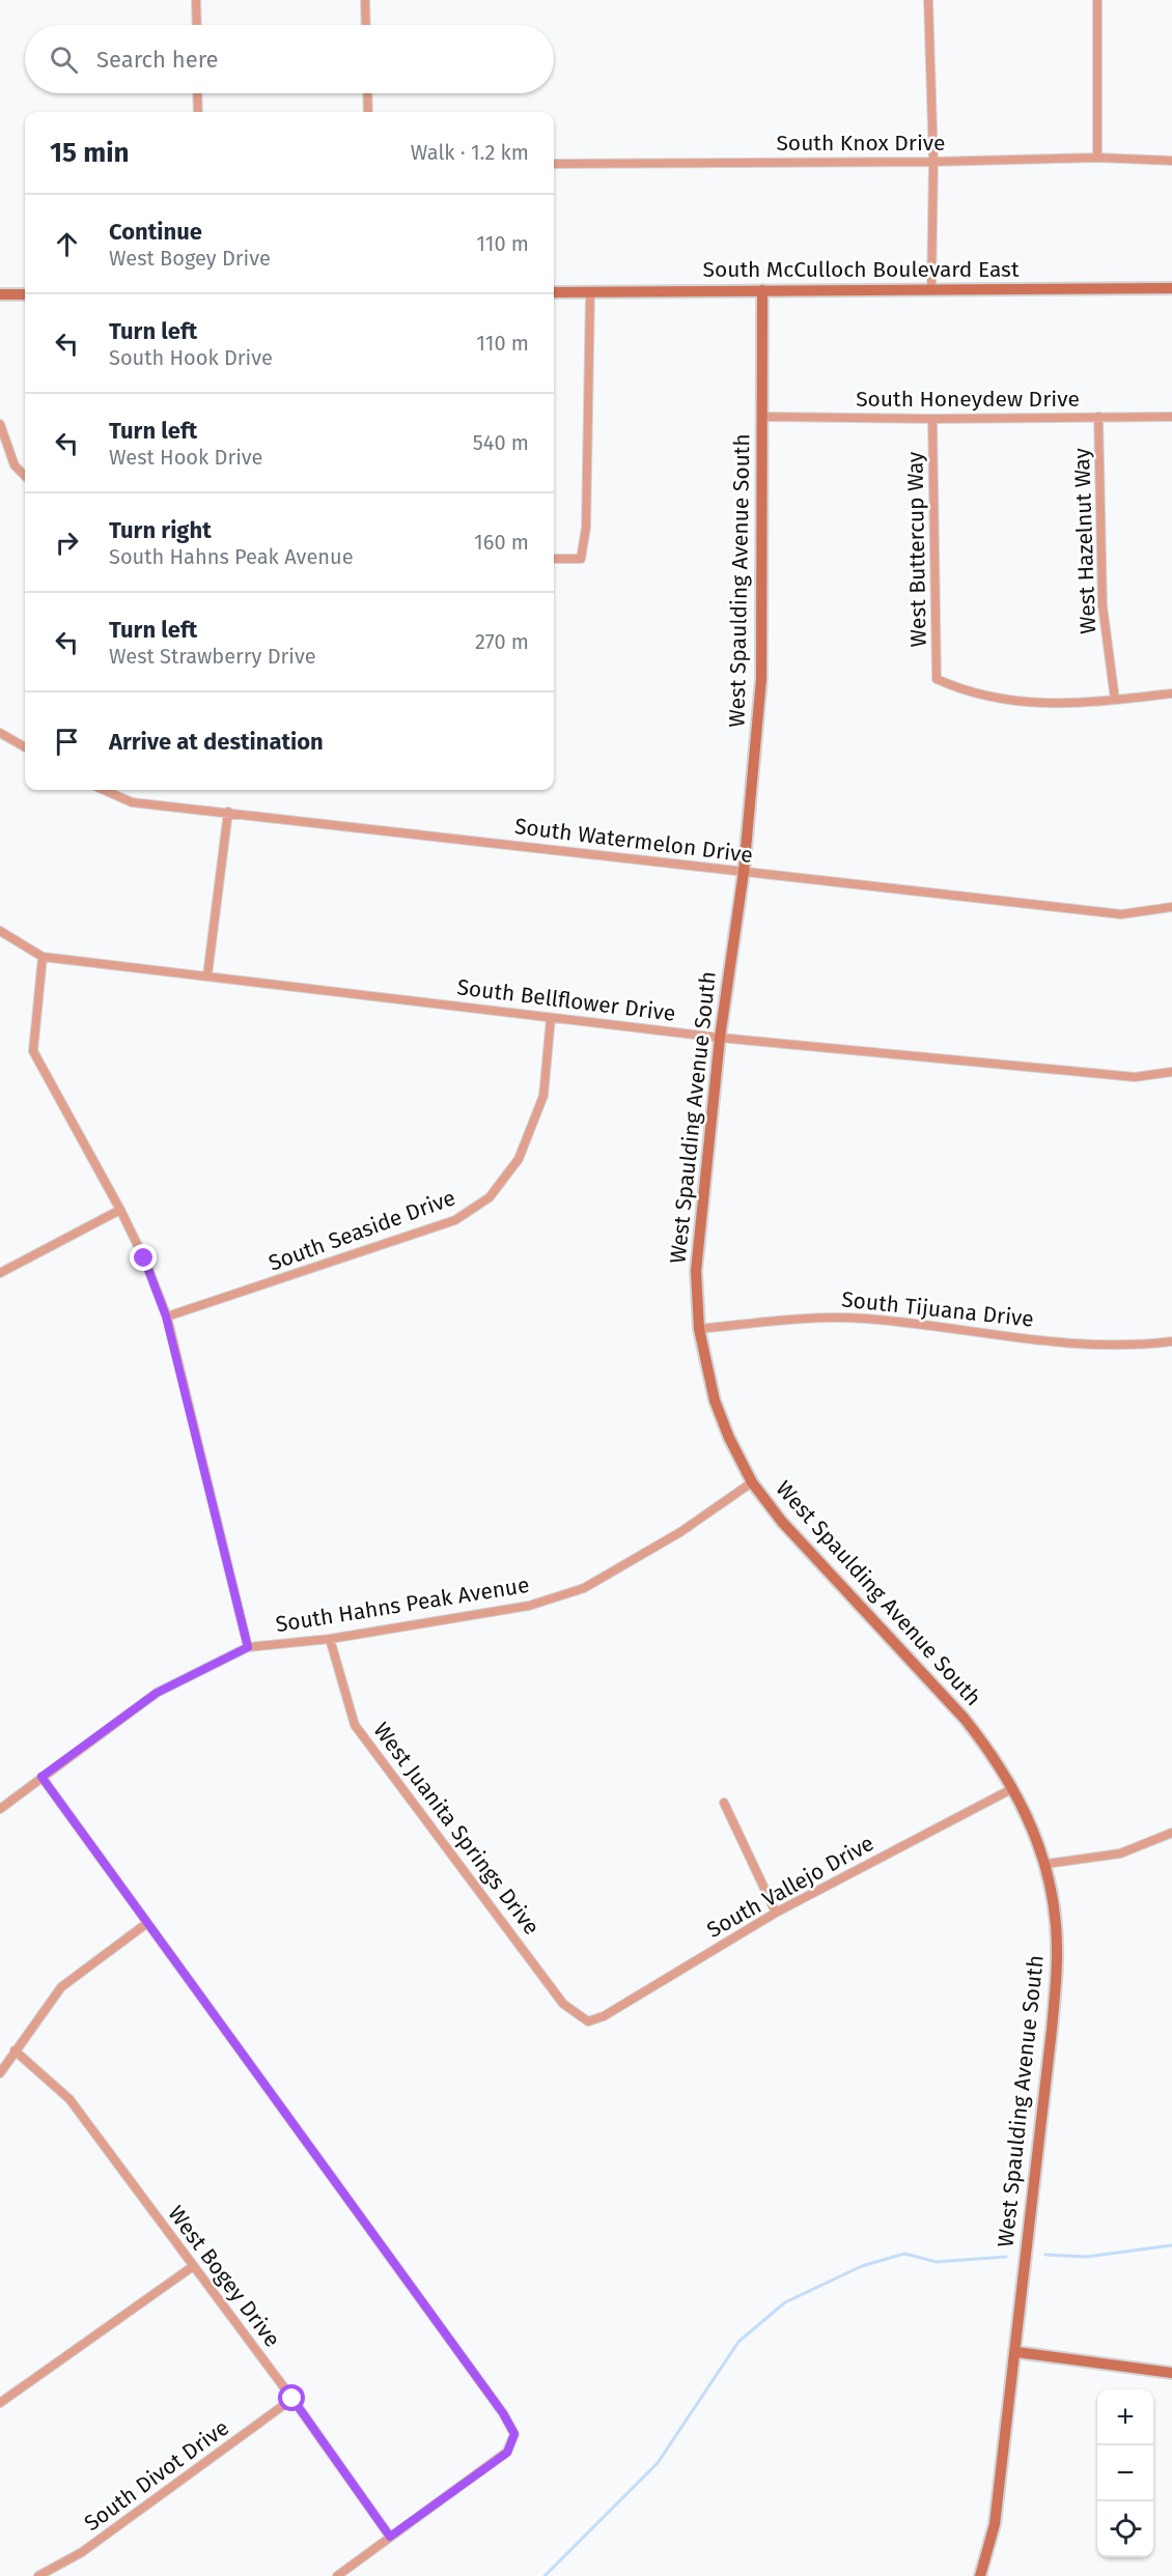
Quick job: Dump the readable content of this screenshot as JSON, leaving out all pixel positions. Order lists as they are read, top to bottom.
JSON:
{
  "streets": {
    "street": [
      "South Knox Drive",
      "South McCulloch Boulevard East",
      "South Honeydew Drive",
      "West Hazelnut Way",
      "West Buttercup Way",
      "West Spaulding Avenue South",
      "South Watermelon Drive",
      "South Bellflower Drive",
      "South Seaside Drive",
      "South Tijuana Drive",
      "South Hahns Peak Avenue",
      "West Juanita Springs Drive",
      "South Vallejo Drive",
      "West Bogey Drive",
      "South Divot Drive"
    ]
  },
  "crossings": [
    ["South McCulloch Boulevard East", "West Spaulding Avenue South"],
    ["South Honeydew Drive", "West Hazelnut Way"],
    ["South Honeydew Drive", "West Buttercup Way"],
    ["South Honeydew Drive", "West Spaulding Avenue South"],
    ["West Hazelnut Way", "West Buttercup Way"],
    ["West Spaulding Avenue South", "South Watermelon Drive"],
    ["West Spaulding Avenue South", "South Bellflower Drive"],
    ["West Spaulding Avenue South", "South Tijuana Drive"],
    ["West Spaulding Avenue South", "South Hahns Peak Avenue"],
    ["West Spaulding Avenue South", "South Vallejo Drive"],
    ["South Bellflower Drive", "South Seaside Drive"],
    ["South Hahns Peak Avenue", "West Juanita Springs Drive"],
    ["West Juanita Springs Drive", "South Vallejo Drive"],
    ["West Bogey Drive", "South Divot Drive"]
  ],
  "page": {
    "search": "Search here",
    "heading": ["15 min", "Walk · 1.2 km"],
    "list": [
      ["Continue", "West Bogey Drive", "110 m"],
      ["Turn left", "South Hook Drive", "110 m"],
      ["Turn left", "West Hook Drive", "540 m"],
      ["Turn right", "South Hahns Peak Avenue", "160 m"],
      ["Turn left", "West Strawberry Drive", "270 m"],
      "Arrive at destination"
    ],
    "map_buttons": ["+", "−"]
  }
}
